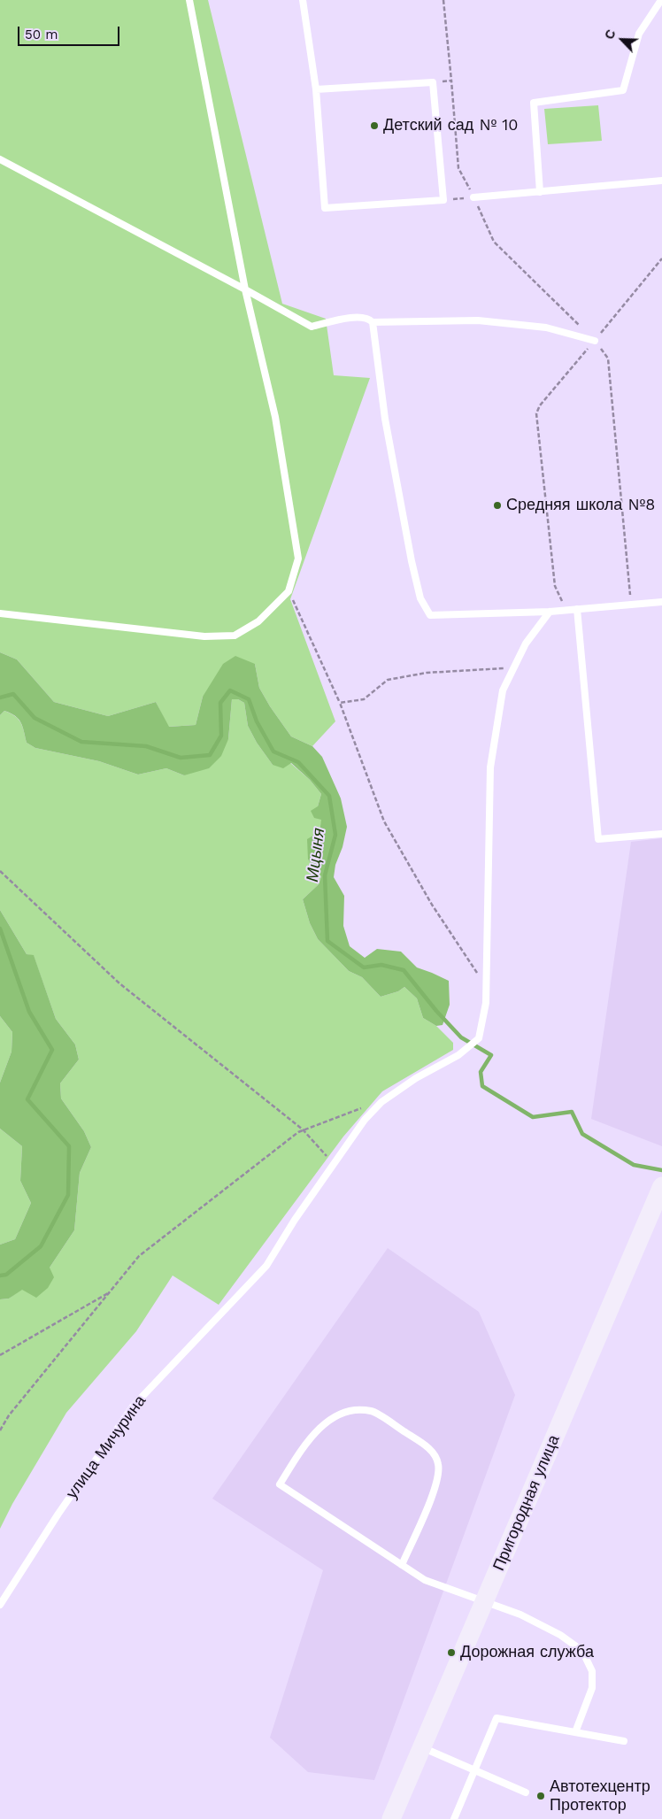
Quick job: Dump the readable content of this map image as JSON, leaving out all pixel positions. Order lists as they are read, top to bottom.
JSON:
{
  "streets": {
    "street": ["Пригородная улица"],
    "lane": ["улица Мичурина"]
  },
  "water": ["Мцыня"],
  "places": [
    "Детский сад № 10",
    "Средняя школа №8",
    "Дорожная служба",
    "Автотехцентр Протектор"
  ],
  "scale_bar": "50 m",
  "north": "top left"
}
